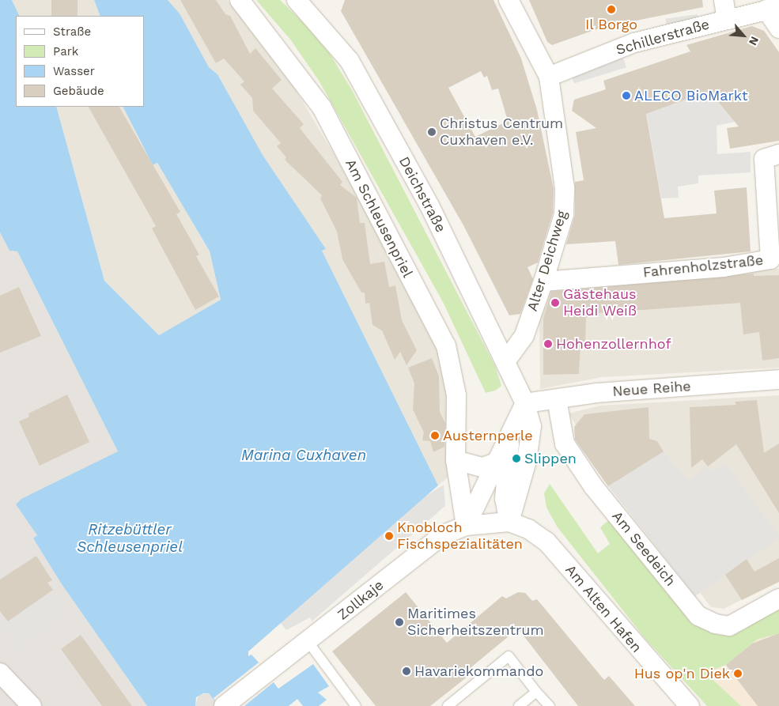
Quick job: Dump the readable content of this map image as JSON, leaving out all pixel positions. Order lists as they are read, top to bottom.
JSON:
{
  "streets": {
    "street": [
      "Schillerstraße",
      "Deichstraße",
      "Am Schleusenpriel",
      "Alter Deichweg",
      "Fahrenholzstraße",
      "Neue Reihe",
      "Am Seedeich",
      "Zollkaje",
      "Am Alten Hafen"
    ]
  },
  "crossings": [
    ["Schillerstraße", "Alter Deichweg"],
    ["Deichstraße", "Alter Deichweg"],
    ["Deichstraße", "Neue Reihe"],
    ["Deichstraße", "Zollkaje"],
    ["Deichstraße", "Am Alten Hafen"],
    ["Am Schleusenpriel", "Zollkaje"],
    ["Alter Deichweg", "Fahrenholzstraße"],
    ["Neue Reihe", "Am Seedeich"],
    ["Zollkaje", "Am Alten Hafen"]
  ],
  "water": ["Marina Cuxhaven", "Ritzebüttler Schleusenpriel"],
  "places": [
    "Il Borgo",
    "ALECO BioMarkt",
    "Christus Centrum Cuxhaven e.V.",
    "Gästehaus Heidi Weiß",
    "Hohenzollernhof",
    "Austernperle",
    "Slippen",
    "Knobloch Fischspezialitäten",
    "Maritimes Sicherheitszentrum",
    "Havariekommando",
    "Hus op'n Diek"
  ],
  "legend": [
    "Straße",
    "Park",
    "Wasser",
    "Gebäude"
  ],
  "north": "bottom right"
}
